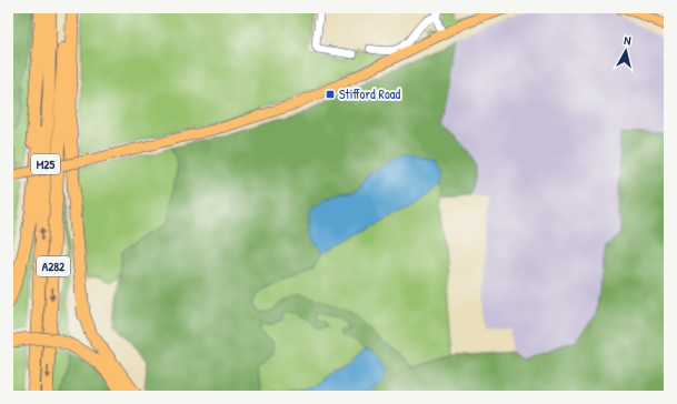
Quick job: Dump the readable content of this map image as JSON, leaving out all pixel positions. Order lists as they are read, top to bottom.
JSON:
{
  "streets": {
    "highway": ["M25", "A282"]
  },
  "crossings": [
    ["M25", "A282"]
  ],
  "places": {
    "transit": ["Stifford Road"]
  },
  "north": "top"
}
